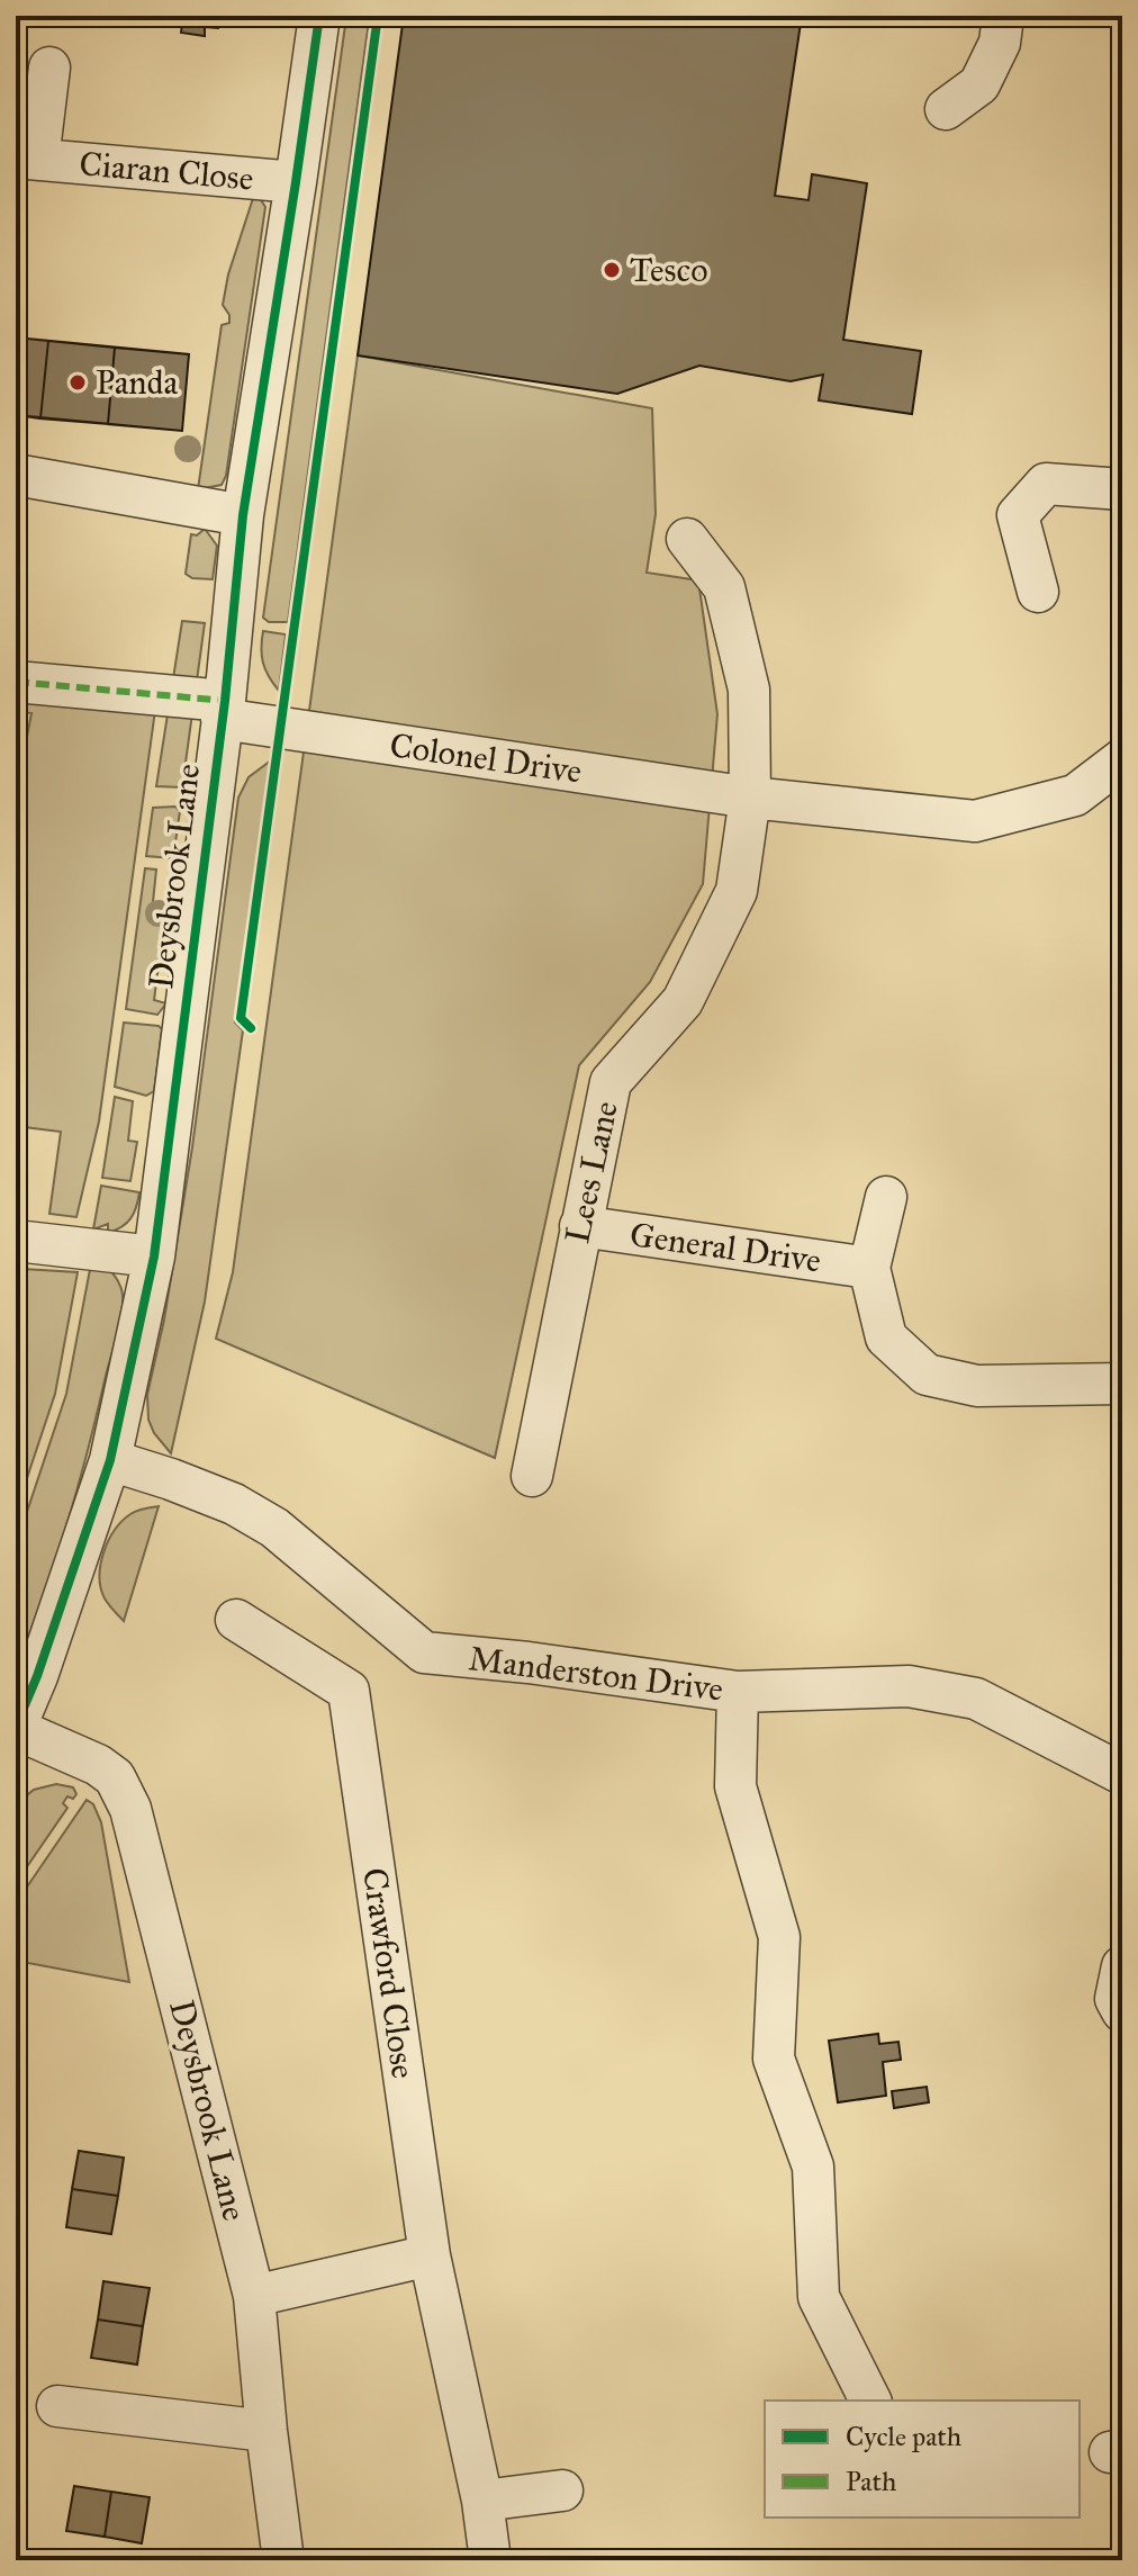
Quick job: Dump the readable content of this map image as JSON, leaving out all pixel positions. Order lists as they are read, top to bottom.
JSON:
{
  "streets": {
    "street": [
      "Ciaran Close",
      "Colonel Drive",
      "Deysbrook Lane",
      "Lees Lane",
      "General Drive",
      "Manderston Drive",
      "Crawford Close"
    ]
  },
  "crossings": [
    ["Ciaran Close", "Deysbrook Lane"],
    ["Colonel Drive", "Deysbrook Lane"],
    ["Colonel Drive", "Lees Lane"],
    ["Deysbrook Lane", "Manderston Drive"],
    ["Lees Lane", "General Drive"]
  ],
  "places": ["Tesco", "Panda"],
  "legend": ["Cycle path", "Path"]
}
